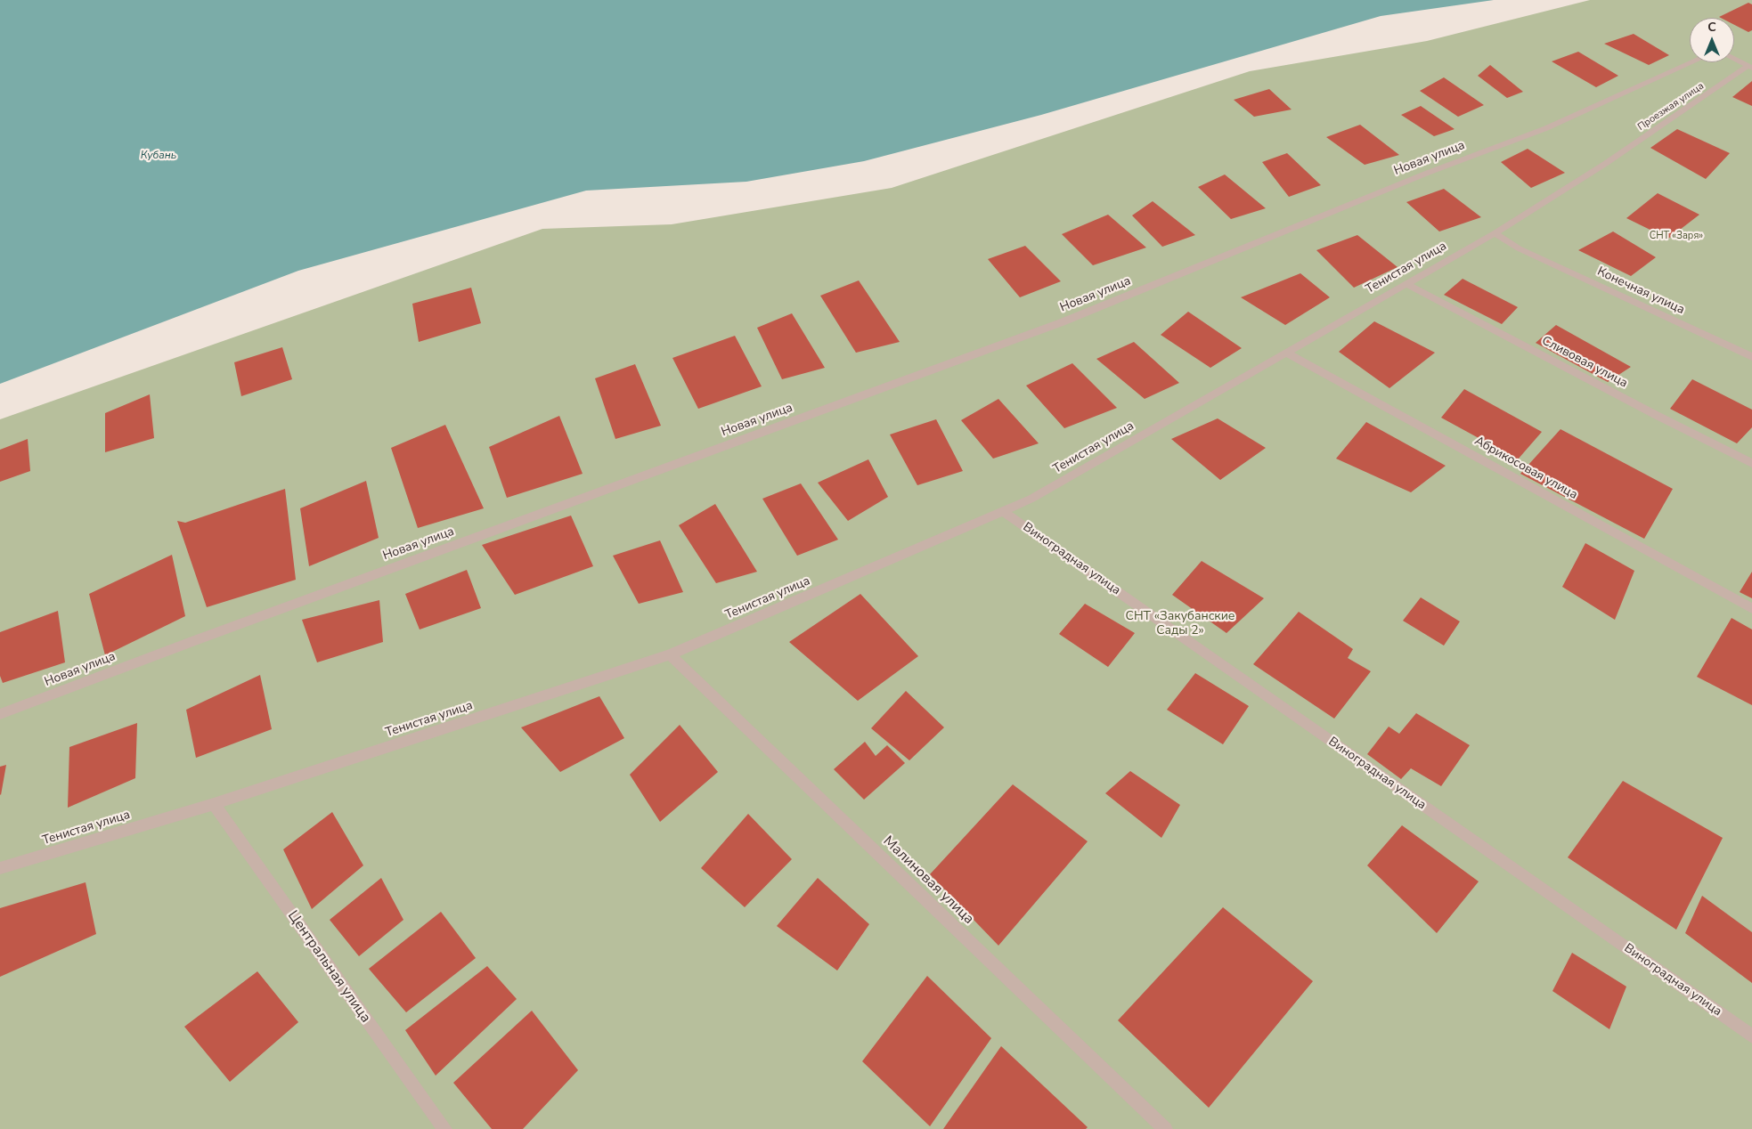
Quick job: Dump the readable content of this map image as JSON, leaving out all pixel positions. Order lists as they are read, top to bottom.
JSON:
{
  "streets": {
    "street": [
      "Проезжая улица",
      "Новая улица",
      "Тенистая улица",
      "Конечная улица",
      "Сливовая улица",
      "Абрикосовая улица",
      "Виноградная улица",
      "Малиновая улица",
      "Центральная улица"
    ]
  },
  "crossings": [
    ["Проезжая улица", "Тенистая улица"],
    ["Проезжая улица", "Конечная улица"],
    ["Тенистая улица", "Конечная улица"],
    ["Тенистая улица", "Сливовая улица"],
    ["Тенистая улица", "Абрикосовая улица"],
    ["Тенистая улица", "Виноградная улица"],
    ["Тенистая улица", "Малиновая улица"],
    ["Тенистая улица", "Центральная улица"]
  ],
  "water": ["Кубань"],
  "parks": ["СНТ «Заря»", "СНТ «Закубанские Сады 2»"],
  "north": "top"
}
